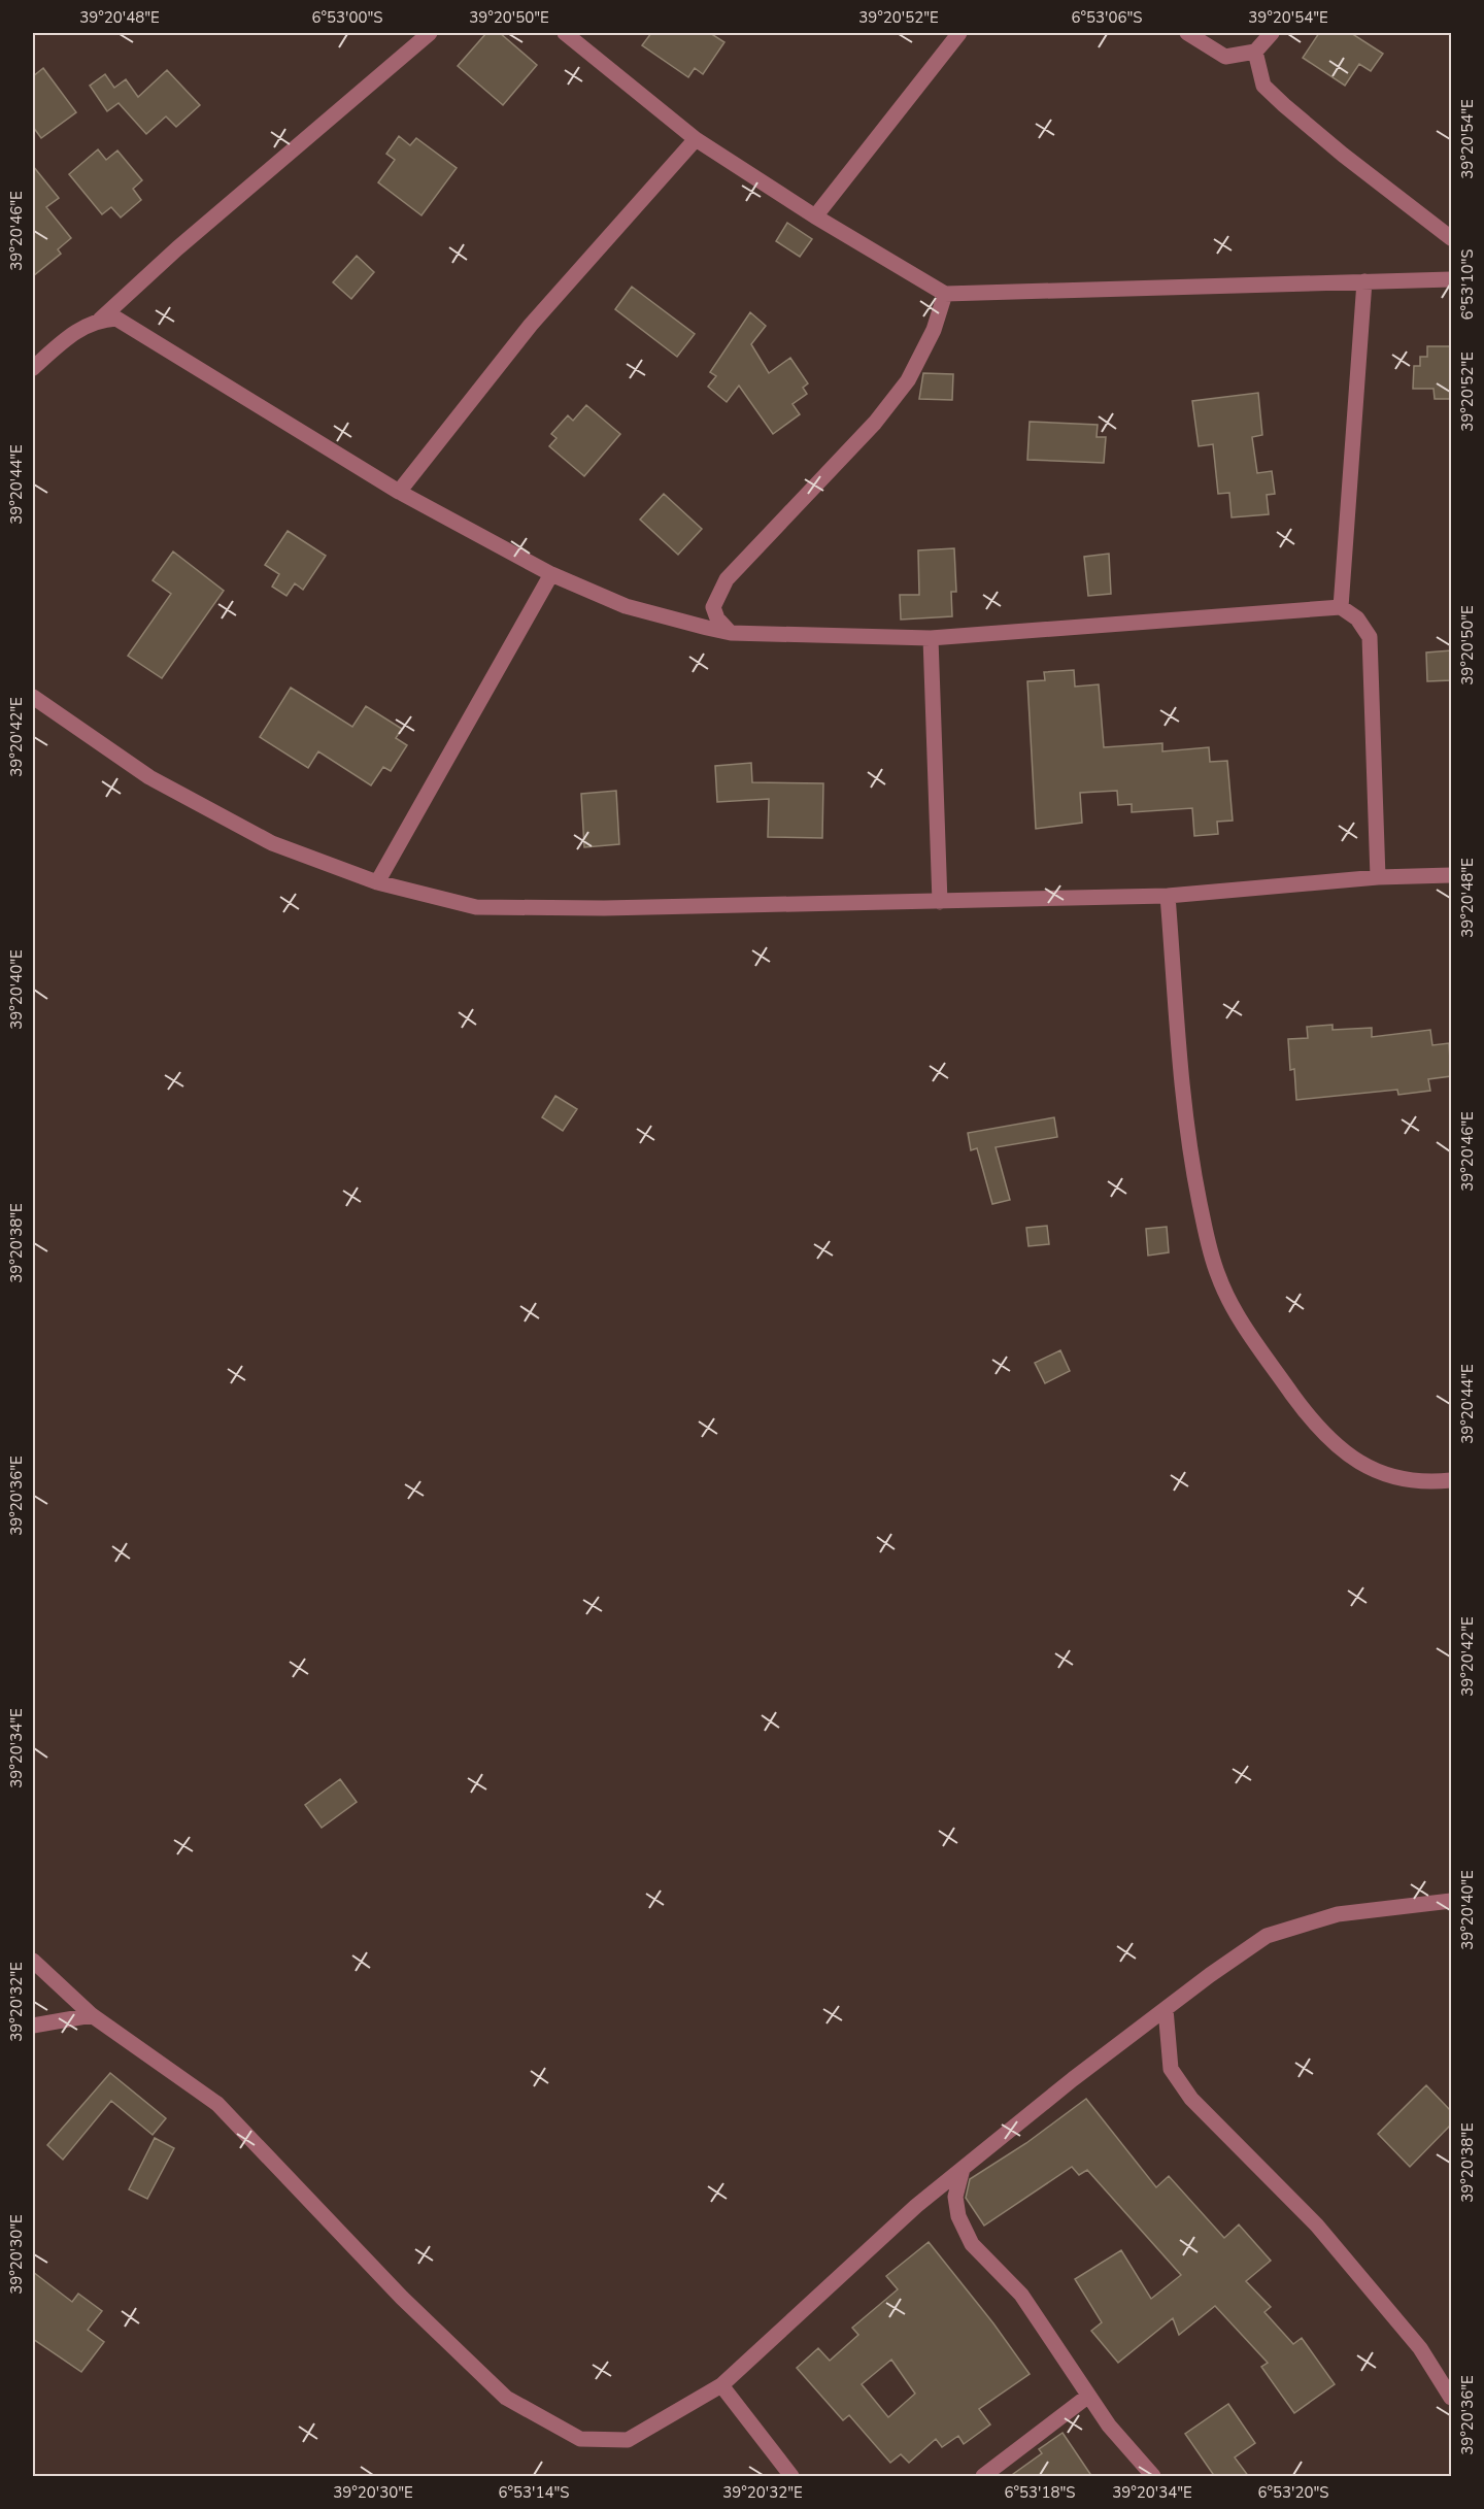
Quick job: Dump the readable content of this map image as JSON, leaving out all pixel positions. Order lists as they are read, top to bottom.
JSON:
{
  "coordinates": [
    "39°20'48\"E",
    "6°53'00\"S",
    "39°20'50\"E",
    "39°20'52\"E",
    "6°53'06\"S",
    "39°20'54\"E",
    "39°20'46\"E",
    "6°53'10\"S",
    "39°20'44\"E",
    "39°20'42\"E",
    "39°20'40\"E",
    "39°20'38\"E",
    "39°20'36\"E",
    "39°20'34\"E",
    "39°20'32\"E",
    "39°20'30\"E",
    "6°53'14\"S",
    "6°53'18\"S",
    "6°53'20\"S"
  ]
}
